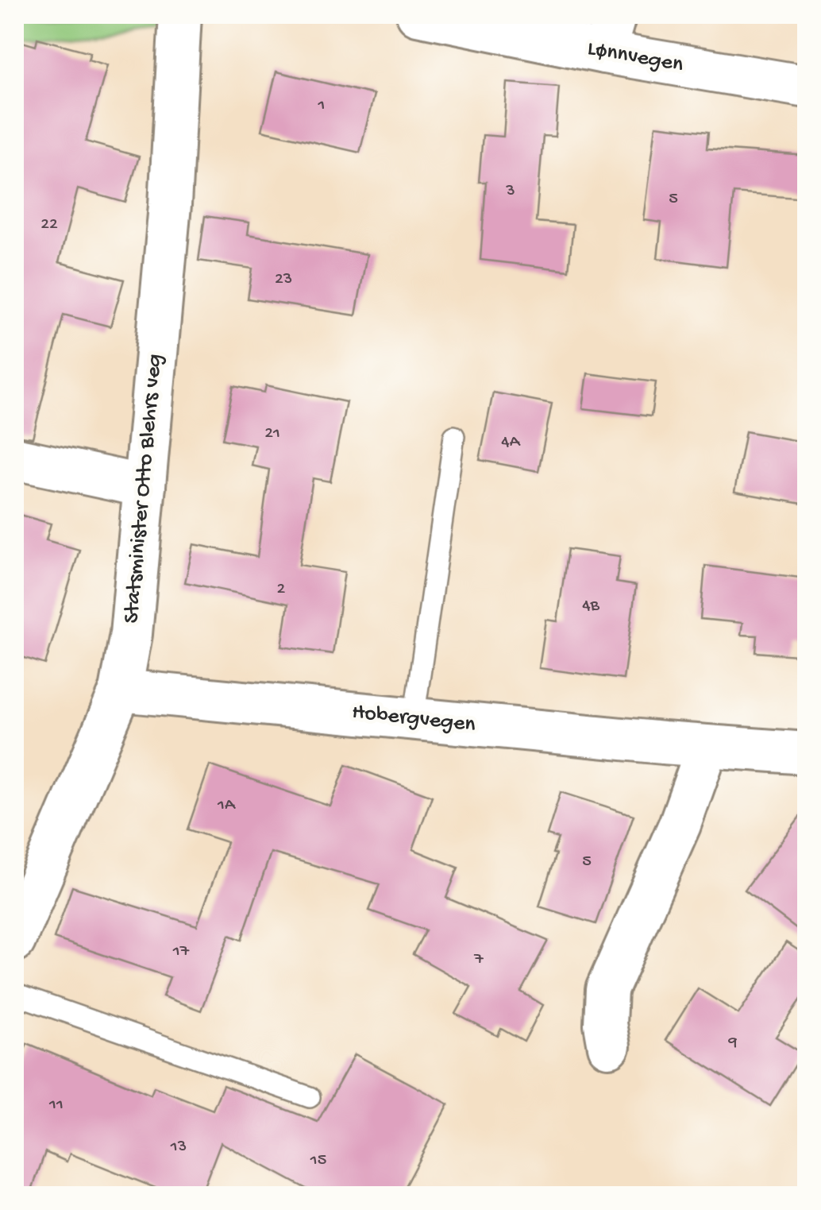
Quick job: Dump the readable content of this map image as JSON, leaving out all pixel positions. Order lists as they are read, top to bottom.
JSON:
{
  "streets": {
    "street": ["Lønnvegen", "Statsminister Otto Blehrs veg", "Hobergvegen"]
  },
  "crossings": [
    ["Statsminister Otto Blehrs veg", "Hobergvegen"]
  ],
  "house_numbers": [
    "1",
    "3",
    "5",
    "22",
    "23",
    "21",
    "4A",
    "2",
    "4B",
    "1A",
    "5",
    "17",
    "7",
    "9",
    "11",
    "13",
    "15"
  ]
}
